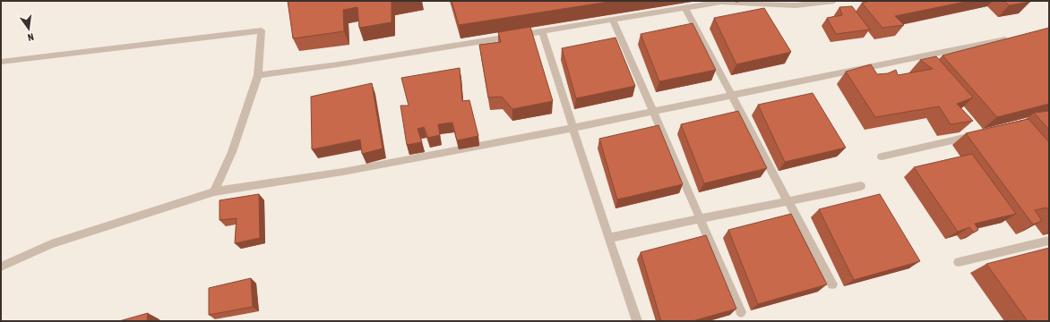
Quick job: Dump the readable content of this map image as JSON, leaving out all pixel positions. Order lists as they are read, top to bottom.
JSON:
{
  "north": "bottom"
}
